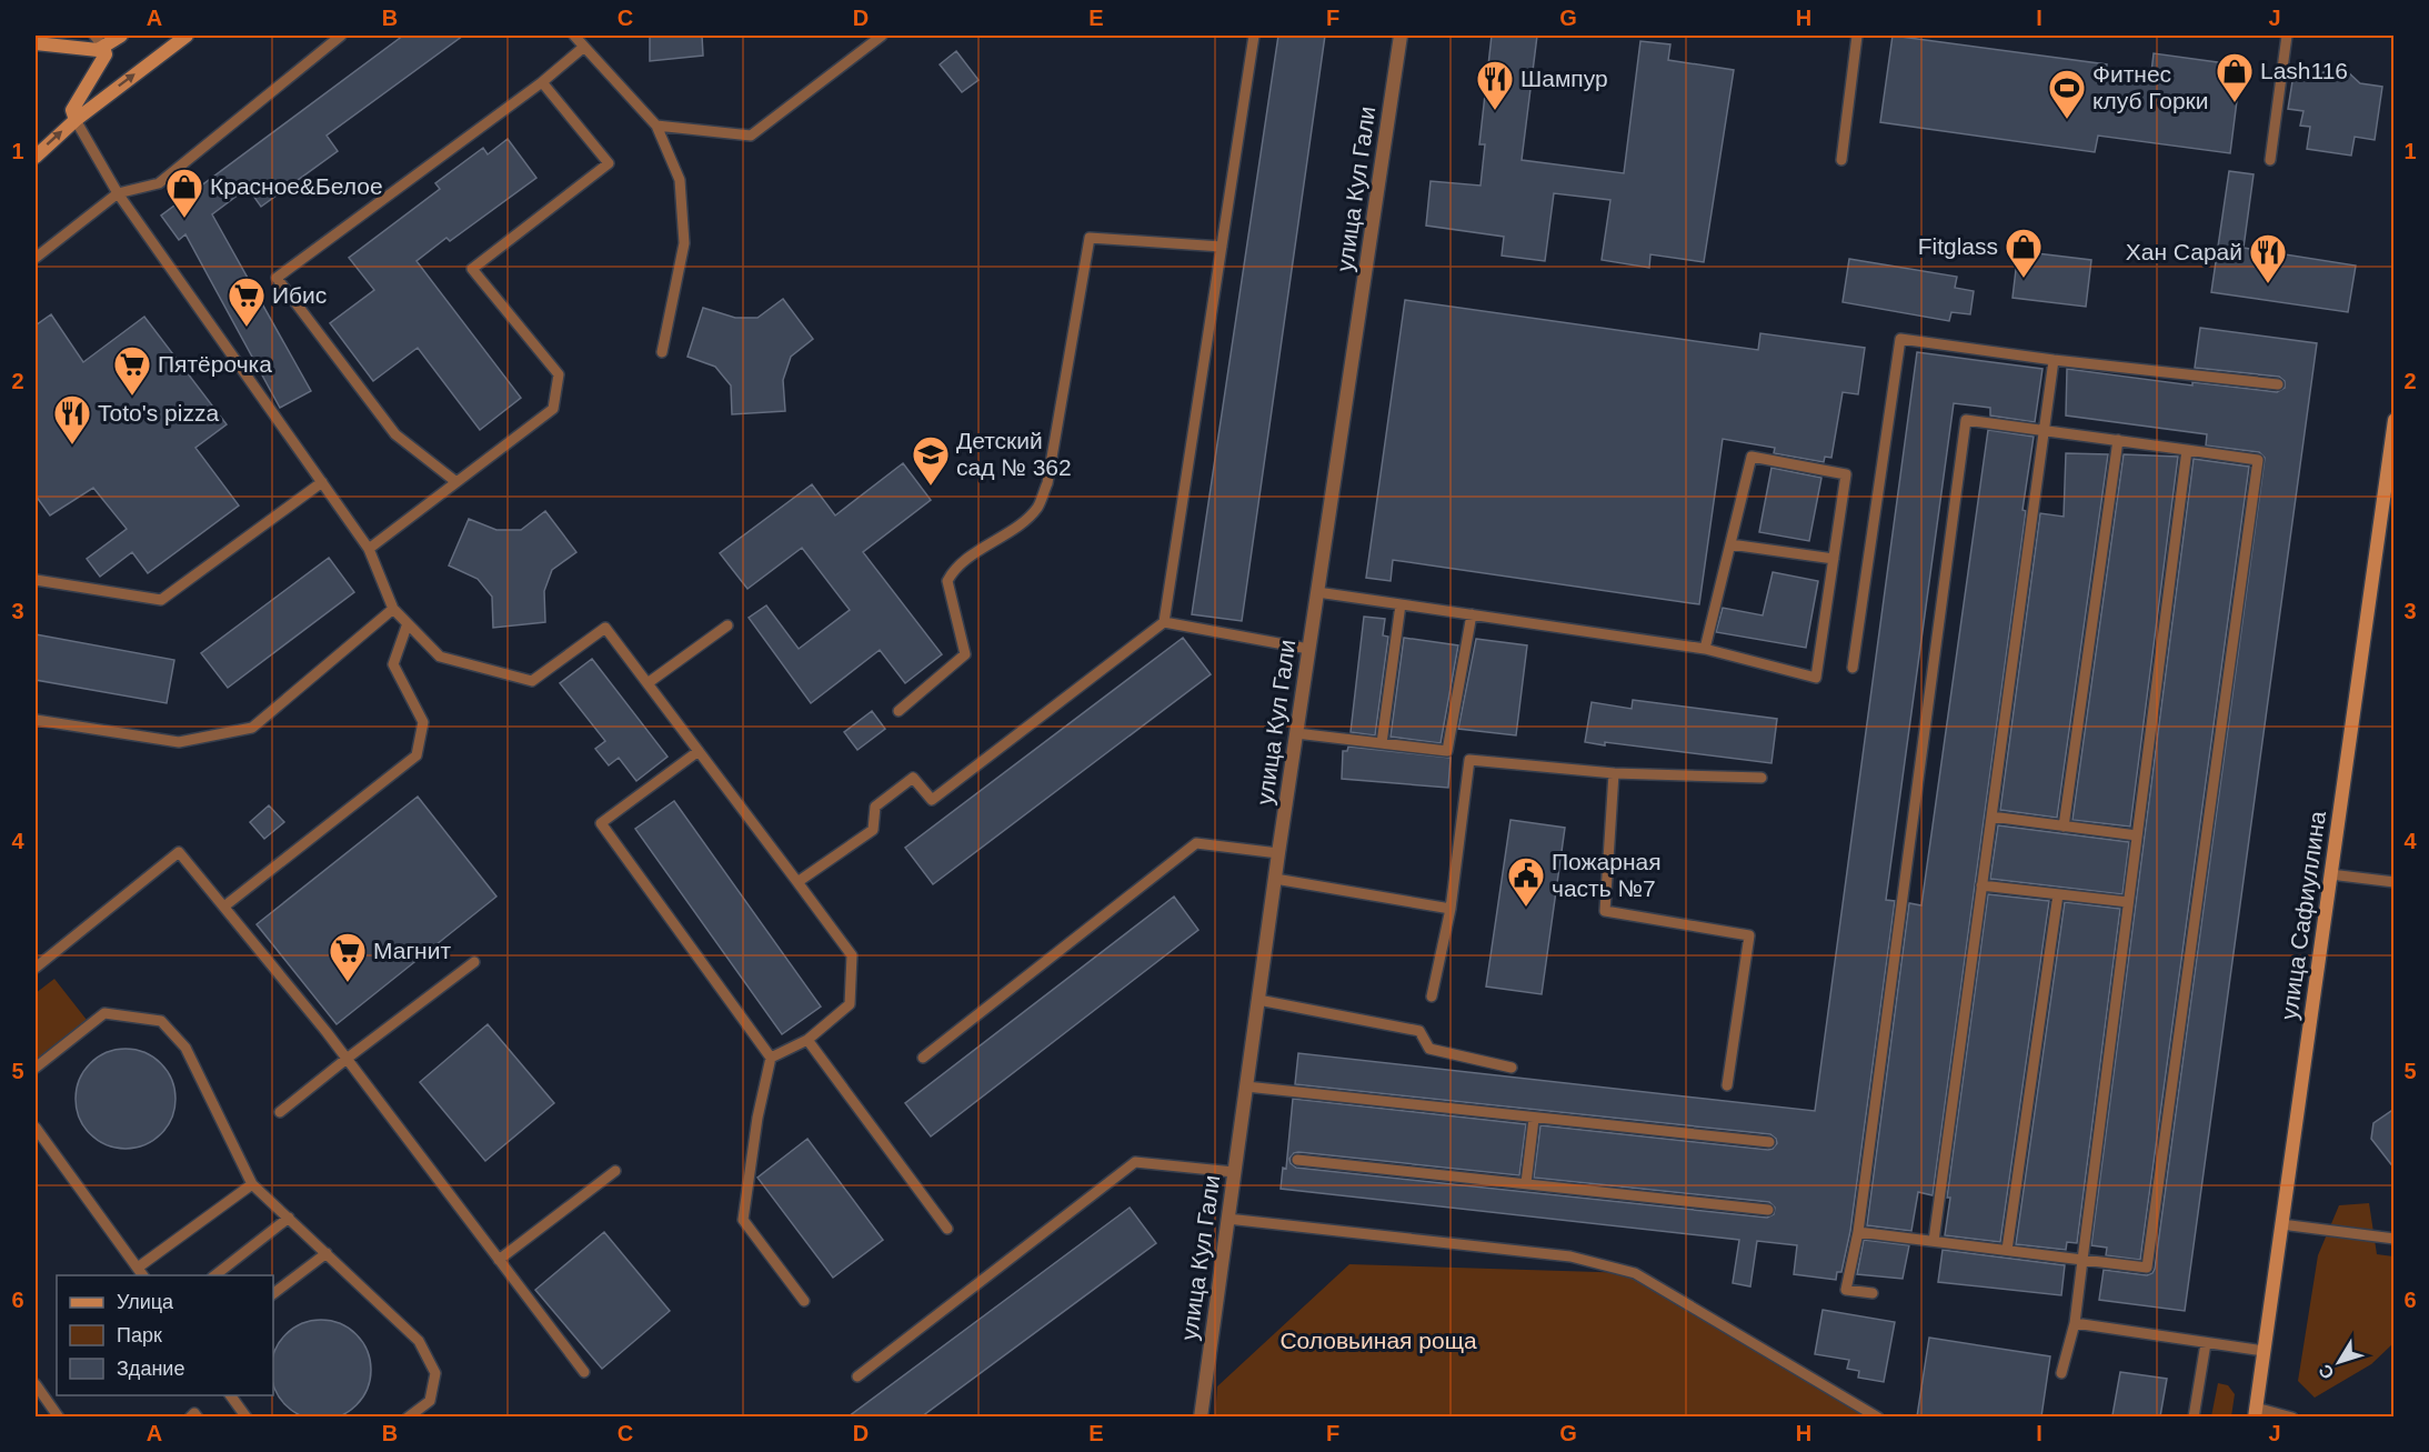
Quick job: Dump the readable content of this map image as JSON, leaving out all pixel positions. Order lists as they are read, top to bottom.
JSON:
{
  "streets": {
    "street": ["улица Кул Гали", "улица Сафиуллина"]
  },
  "parks": ["Соловьиная роща"],
  "places": {
    "shop": ["Lash116", "Красное&Белое", "Fitglass"],
    "restaurant": ["Шампур", "Хан Сарай", "Toto's pizza"],
    "sports": ["Фитнес клуб Горки"],
    "supermarket": ["Ибис", "Пятёрочка", "Магнит"],
    "school or university": ["Детский сад № 362"],
    "public building": ["Пожарная часть №7"]
  },
  "legend": ["Улица", "Парк", "Здание"],
  "north": "bottom left",
  "grid": {
    "columns": [
      "A",
      "B",
      "C",
      "D",
      "E",
      "F",
      "G",
      "H",
      "I",
      "J"
    ],
    "rows": [
      "1",
      "2",
      "3",
      "4",
      "5",
      "6"
    ]
  }
}
